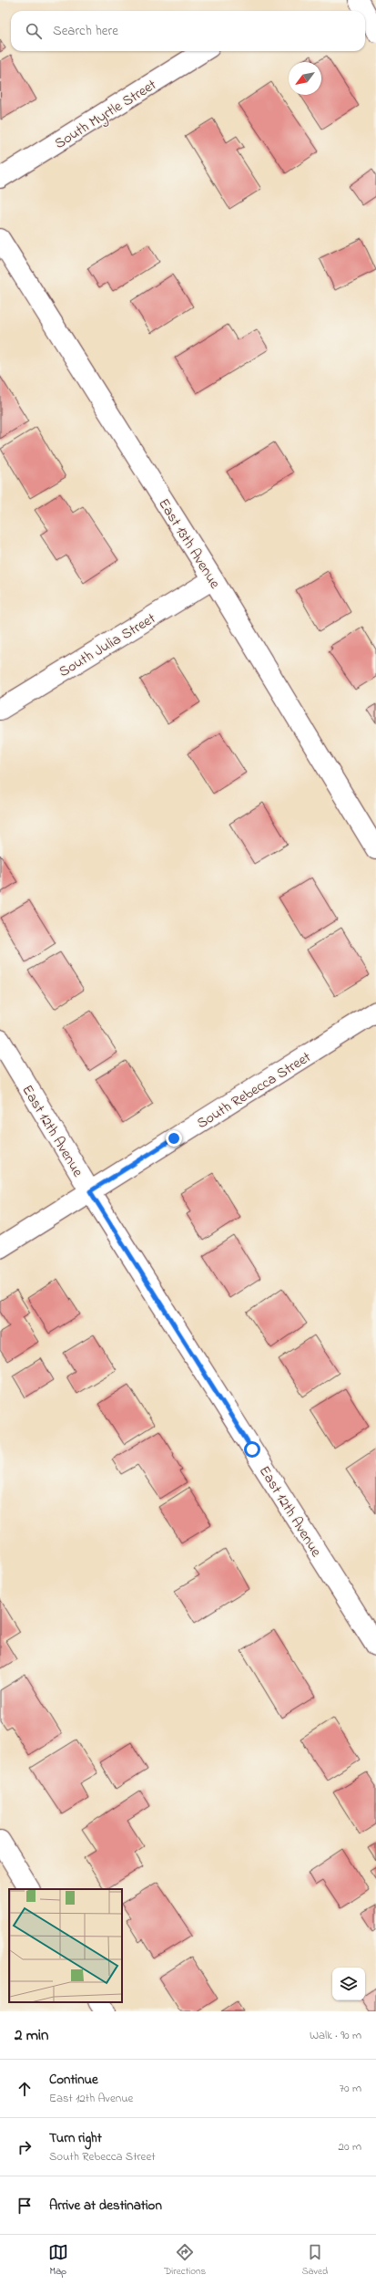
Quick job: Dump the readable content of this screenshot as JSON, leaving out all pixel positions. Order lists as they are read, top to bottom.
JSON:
{
  "streets": {
    "street": [
      "South Myrtle Street",
      "East 13th Avenue",
      "South Julia Street",
      "South Rebecca Street",
      "East 12th Avenue"
    ]
  },
  "crossings": [
    ["East 13th Avenue", "South Julia Street"],
    ["South Rebecca Street", "East 12th Avenue"]
  ],
  "north": "bottom left",
  "page": {
    "search": "Search here",
    "heading": ["2 min", "Walk · 90 m"],
    "list": [
      ["Continue", "East 12th Avenue", "70 m"],
      ["Turn right", "South Rebecca Street", "20 m"],
      "Arrive at destination"
    ],
    "nav": ["Map", "Directions", "Saved"]
  }
}
